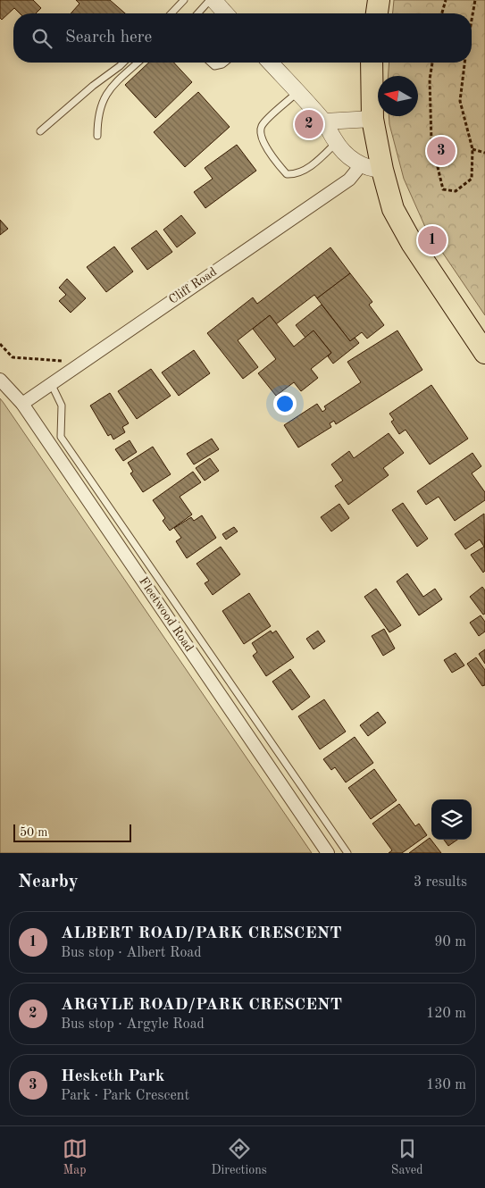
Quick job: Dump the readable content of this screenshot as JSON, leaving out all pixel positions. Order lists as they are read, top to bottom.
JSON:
{
  "streets": {
    "street": ["Cliff Road", "Fleetwood Road"]
  },
  "crossings": [
    ["Cliff Road", "Fleetwood Road"]
  ],
  "scale_bar": "50 m",
  "north": "left",
  "page": {
    "search": "Search here",
    "pins": ["2", "3", "1"],
    "scale": "50 m",
    "heading": ["Nearby", "3 results"],
    "list": [
      {
        "mark": "1",
        "name": "ALBERT ROAD/PARK CRESCENT",
        "note": "Bus stop · Albert Road",
        "value": "90 m"
      },
      {
        "mark": "2",
        "name": "ARGYLE ROAD/PARK CRESCENT",
        "note": "Bus stop · Argyle Road",
        "value": "120 m"
      },
      {
        "mark": "3",
        "name": "Hesketh Park",
        "note": "Park · Park Crescent",
        "value": "130 m"
      }
    ],
    "nav": ["Map", "Directions", "Saved"]
  }
}
